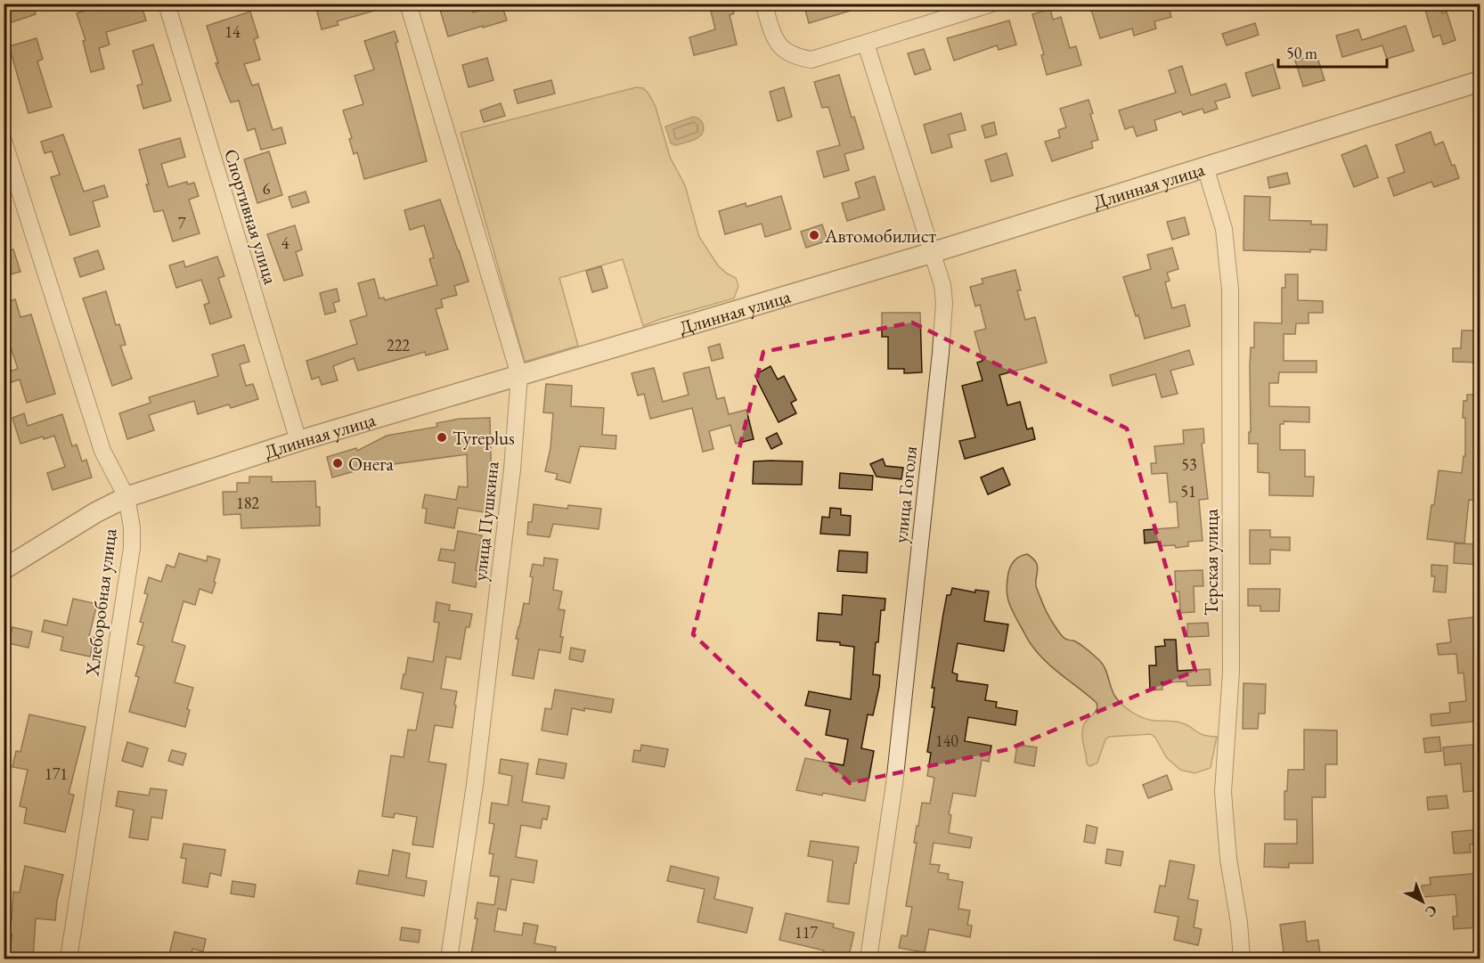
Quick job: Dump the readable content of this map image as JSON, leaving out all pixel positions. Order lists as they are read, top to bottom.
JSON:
{
  "streets": {
    "street": [
      "Длинная улица",
      "Спортивная улица",
      "улица Гоголя",
      "улица Пушкина",
      "Терская улица",
      "Хлеборобная улица"
    ]
  },
  "crossings": [
    ["Длинная улица", "Спортивная улица"],
    ["Длинная улица", "улица Гоголя"],
    ["Длинная улица", "улица Пушкина"],
    ["Длинная улица", "Терская улица"],
    ["Длинная улица", "Хлеборобная улица"]
  ],
  "places": ["Автомобилист", "Tyreplus", "Онега"],
  "house_numbers": [
    "14",
    "6",
    "7",
    "4",
    "222",
    "53",
    "51",
    "182",
    "140",
    "171",
    "117"
  ],
  "scale_bar": "50 m",
  "north": "bottom right"
}
